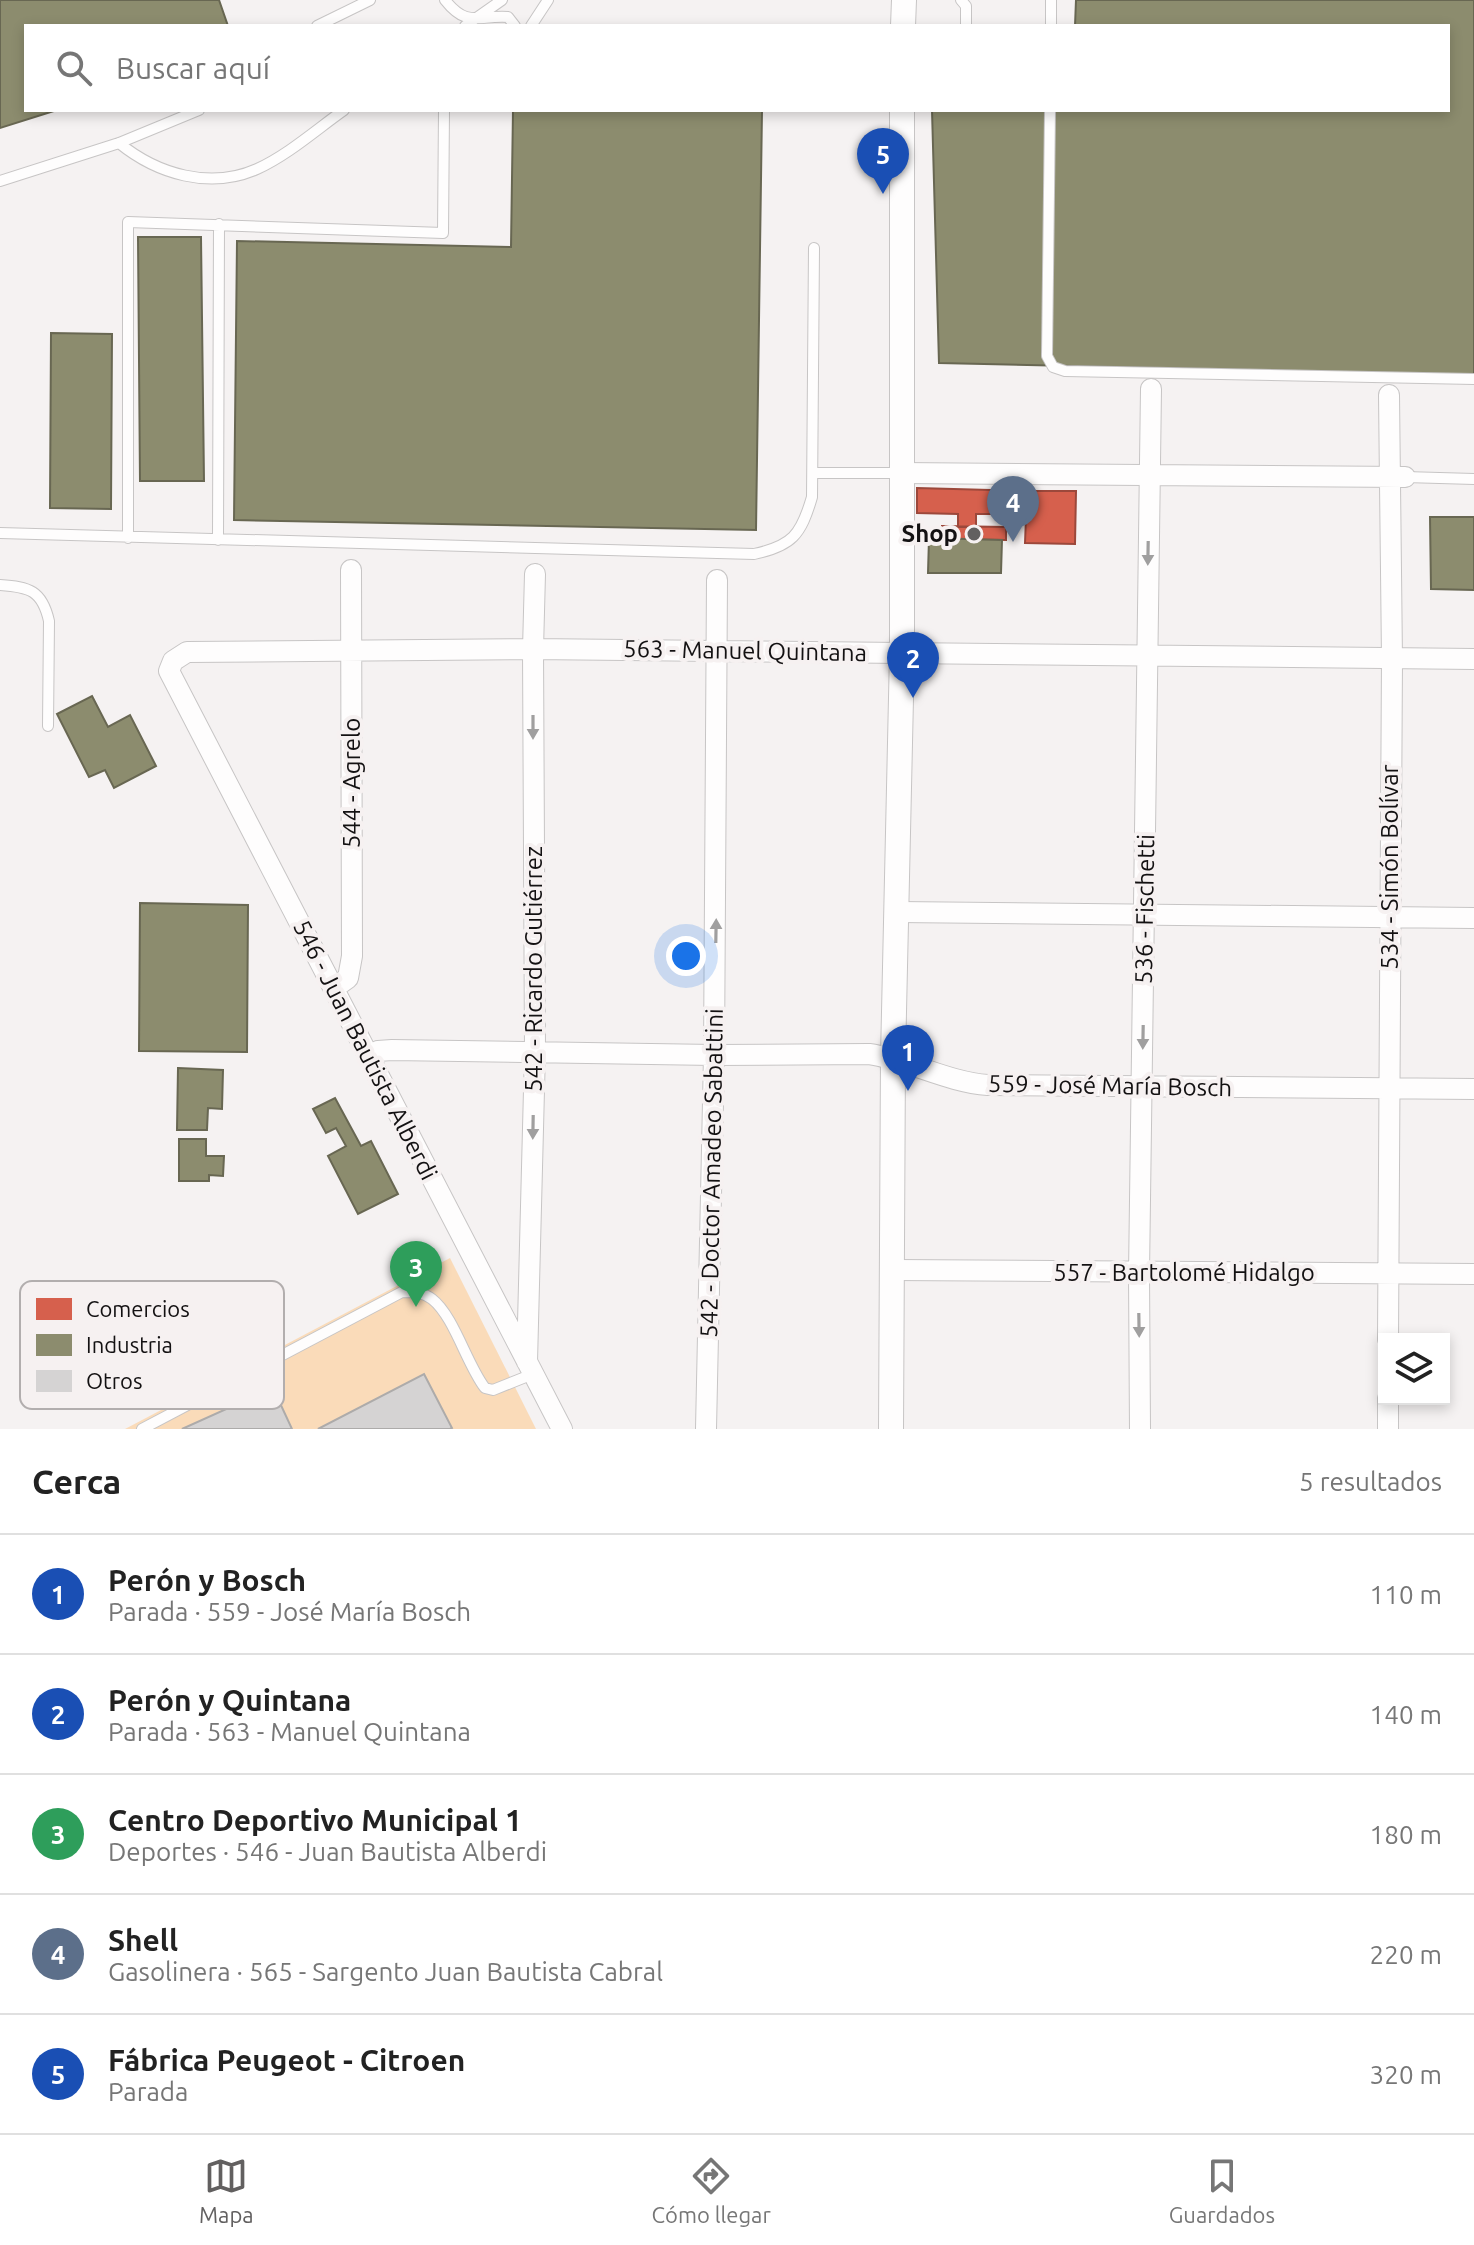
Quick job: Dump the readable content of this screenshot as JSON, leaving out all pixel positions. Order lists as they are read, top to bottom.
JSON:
{
  "streets": {
    "street": [
      "563 - Manuel Quintana",
      "544 - Agrelo",
      "534 - Simón Bolívar",
      "536 - Fischetti",
      "542 - Ricardo Gutiérrez",
      "546 - Juan Bautista Alberdi",
      "559 - José María Bosch",
      "542 - Doctor Amadeo Sabattini",
      "557 - Bartolomé Hidalgo"
    ]
  },
  "crossings": [
    ["563 - Manuel Quintana", "544 - Agrelo"],
    ["563 - Manuel Quintana", "534 - Simón Bolívar"],
    ["563 - Manuel Quintana", "536 - Fischetti"],
    ["563 - Manuel Quintana", "542 - Ricardo Gutiérrez"],
    ["563 - Manuel Quintana", "546 - Juan Bautista Alberdi"],
    ["563 - Manuel Quintana", "542 - Doctor Amadeo Sabattini"],
    ["544 - Agrelo", "546 - Juan Bautista Alberdi"],
    ["534 - Simón Bolívar", "559 - José María Bosch"],
    ["534 - Simón Bolívar", "557 - Bartolomé Hidalgo"],
    ["536 - Fischetti", "559 - José María Bosch"],
    ["536 - Fischetti", "557 - Bartolomé Hidalgo"],
    ["542 - Ricardo Gutiérrez", "546 - Juan Bautista Alberdi"],
    ["542 - Ricardo Gutiérrez", "559 - José María Bosch"],
    ["546 - Juan Bautista Alberdi", "559 - José María Bosch"],
    ["559 - José María Bosch", "542 - Doctor Amadeo Sabattini"]
  ],
  "one_way": ["536 - Fischetti", "542 - Ricardo Gutiérrez", "542 - Doctor Amadeo Sabattini"],
  "places": ["Shop"],
  "legend": ["Comercios", "Industria", "Otros"],
  "page": {
    "search": "Buscar aquí",
    "pins": [
      "5",
      "4",
      "2",
      "1",
      "3"
    ],
    "heading": ["Cerca", "5 resultados"],
    "list": [
      {
        "mark": "1",
        "name": "Perón y Bosch",
        "note": "Parada · 559 - José María Bosch",
        "value": "110 m"
      },
      {
        "mark": "2",
        "name": "Perón y Quintana",
        "note": "Parada · 563 - Manuel Quintana",
        "value": "140 m"
      },
      {
        "mark": "3",
        "name": "Centro Deportivo Municipal 1",
        "note": "Deportes · 546 - Juan Bautista Alberdi",
        "value": "180 m"
      },
      {
        "mark": "4",
        "name": "Shell",
        "note": "Gasolinera · 565 - Sargento Juan Bautista Cabral",
        "value": "220 m"
      },
      {
        "mark": "5",
        "name": "Fábrica Peugeot - Citroen",
        "note": "Parada",
        "value": "320 m"
      }
    ],
    "nav": ["Mapa", "Cómo llegar", "Guardados"]
  }
}
